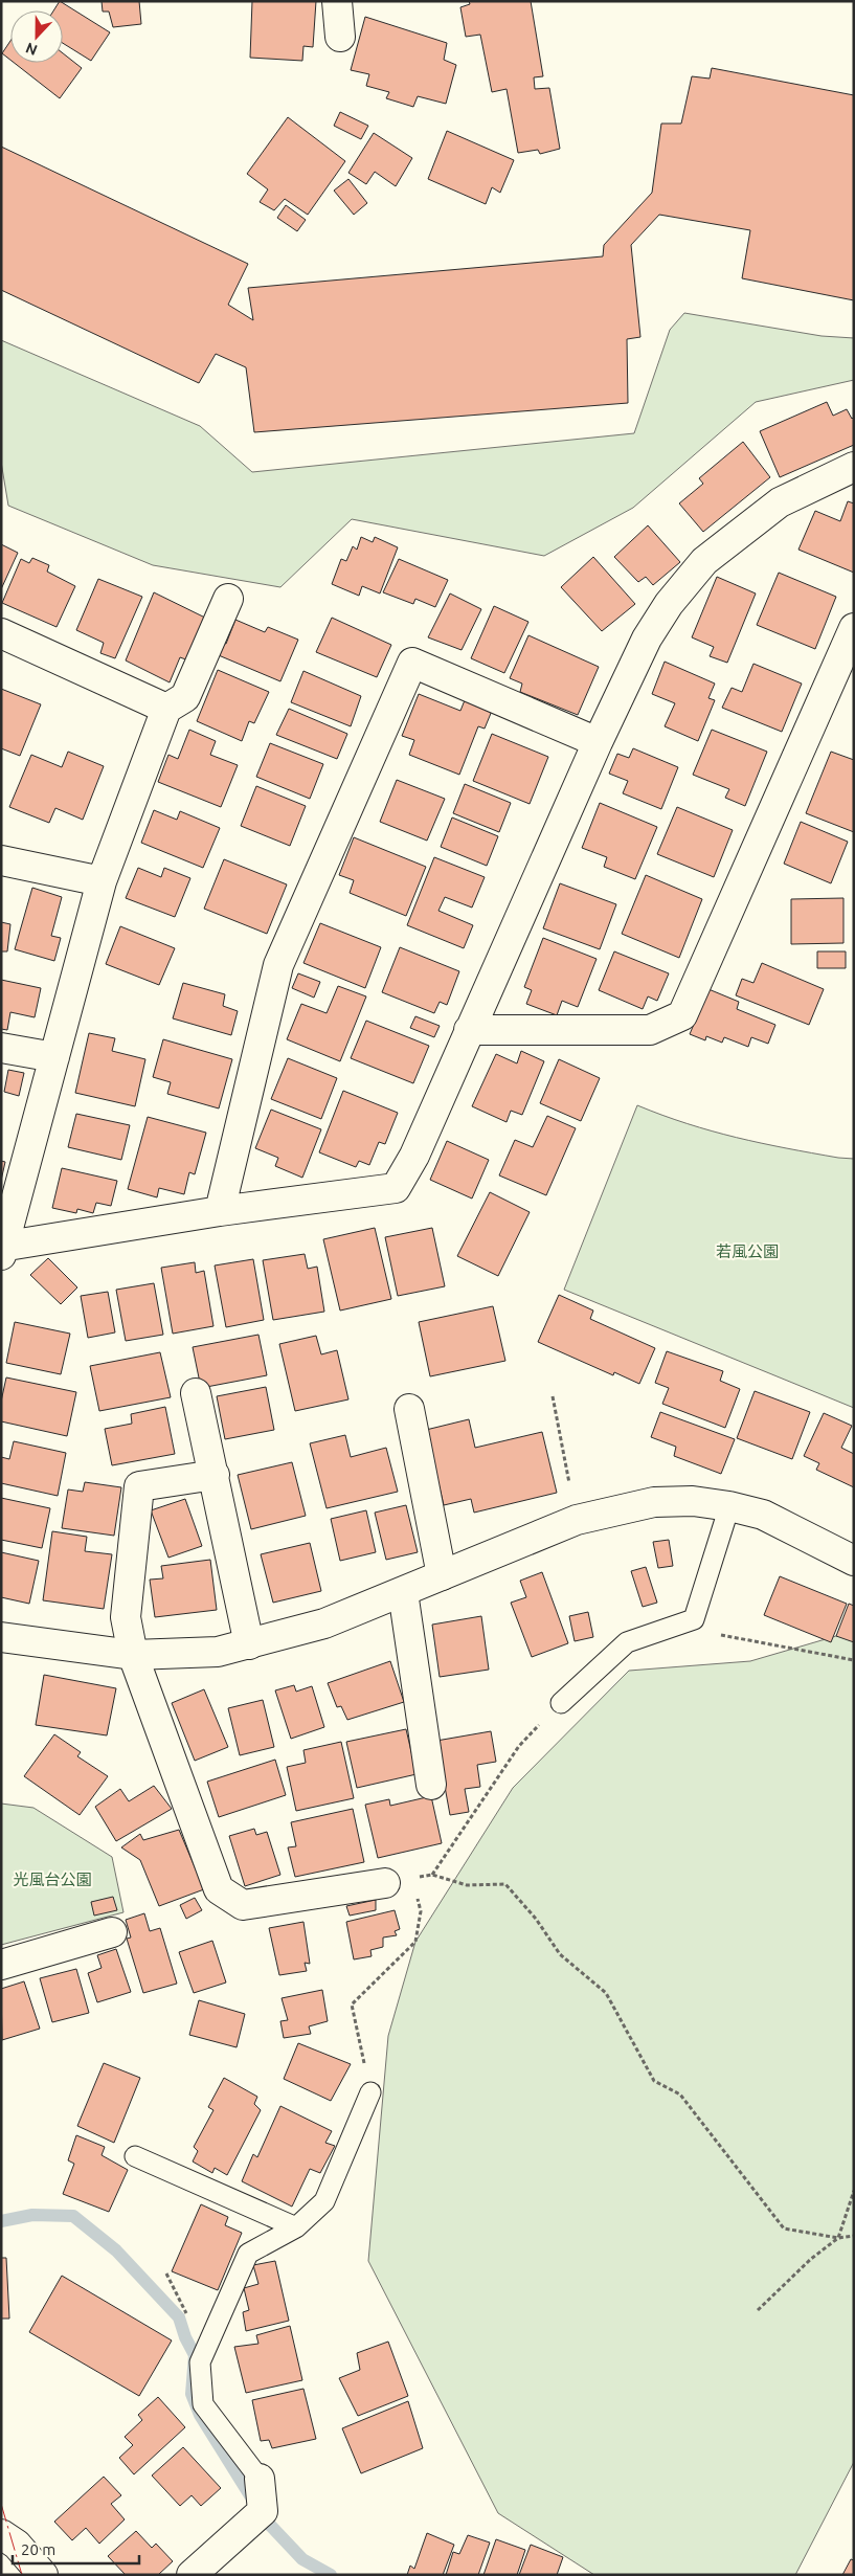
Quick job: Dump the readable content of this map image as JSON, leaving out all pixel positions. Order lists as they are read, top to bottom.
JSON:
{
  "parks": ["若風公園", "光風台公園"],
  "scale_bar": "20 m",
  "north": "bottom"
}
